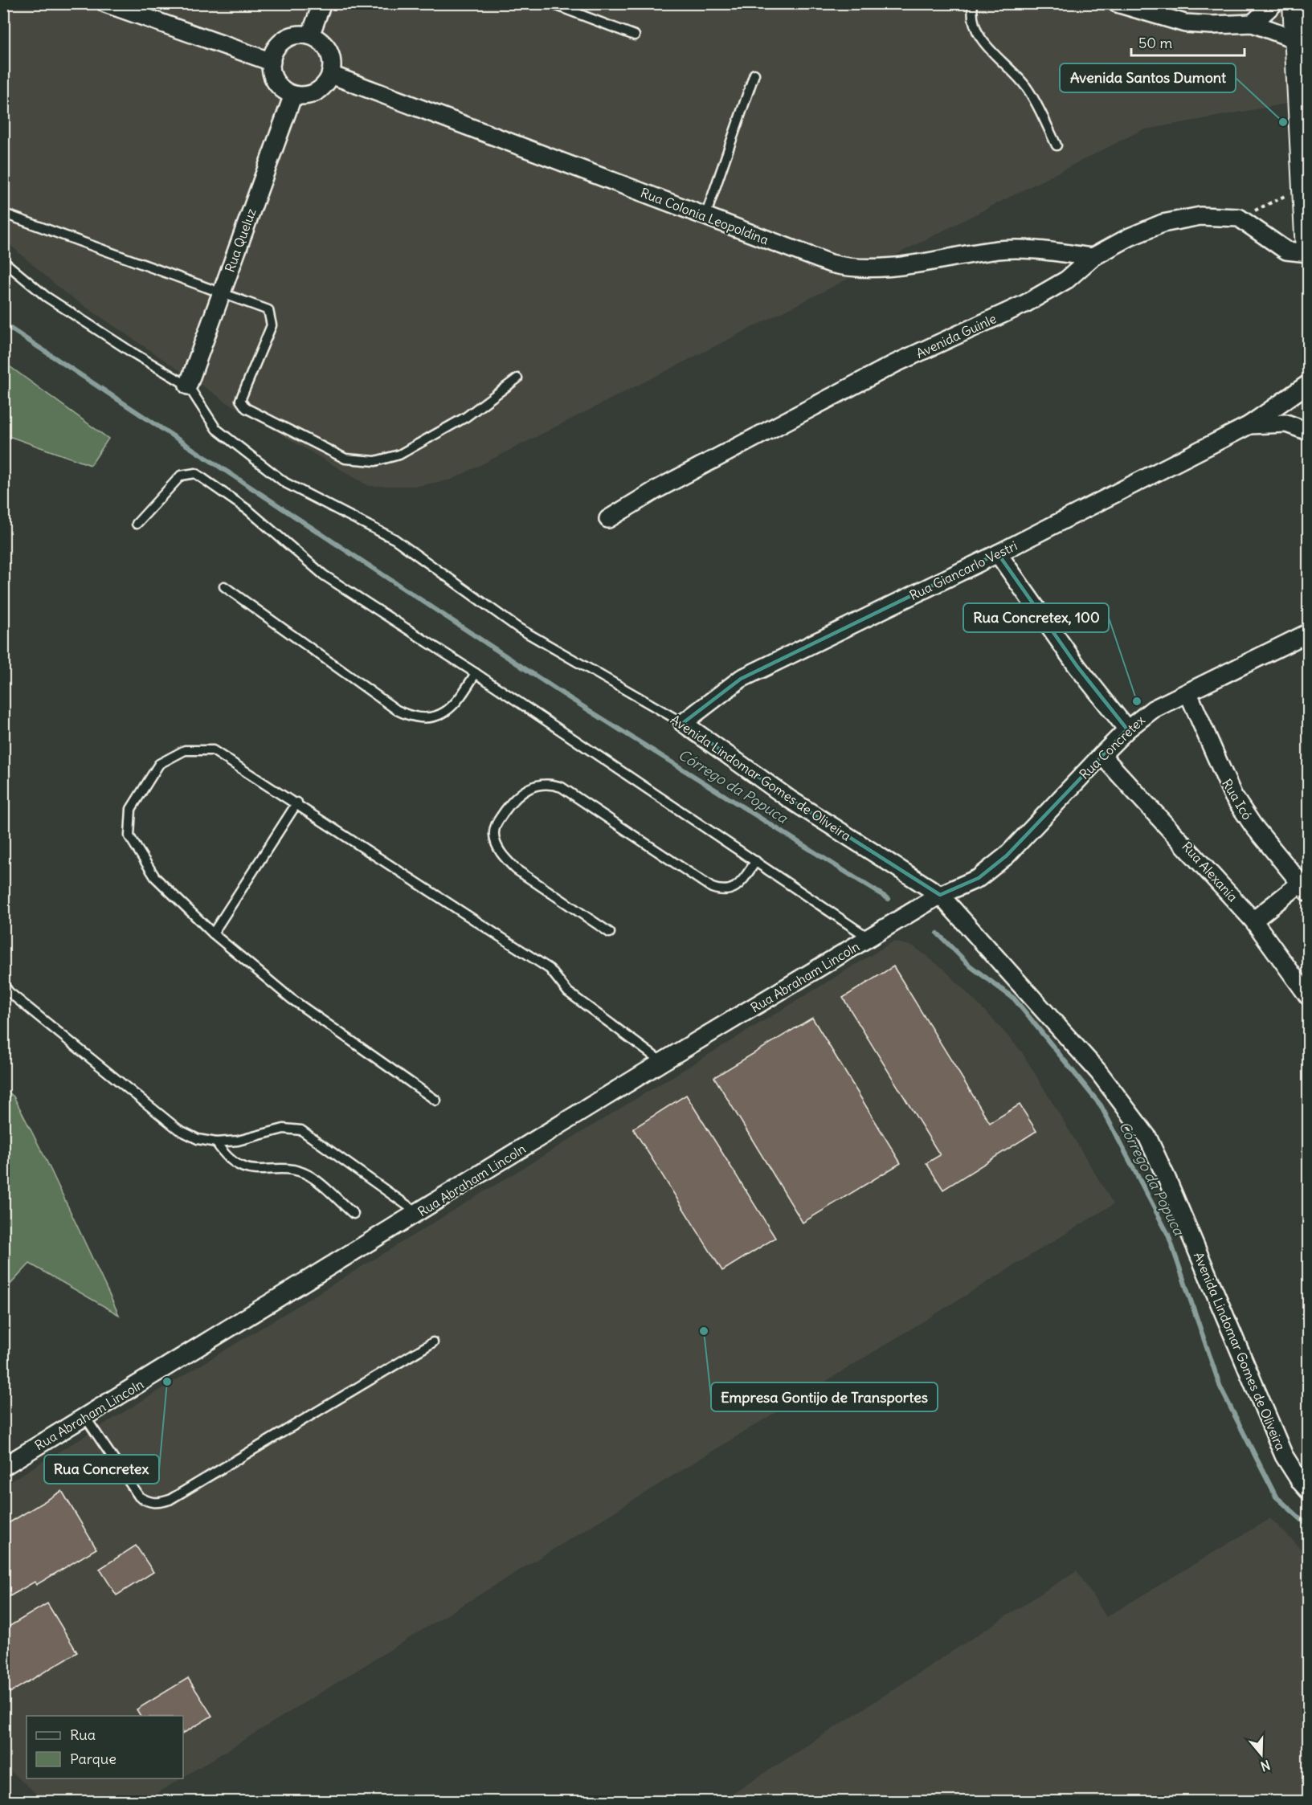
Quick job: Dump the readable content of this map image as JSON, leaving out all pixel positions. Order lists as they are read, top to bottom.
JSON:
{
  "streets": {
    "street": [
      "Rua Colonia Leopoldina",
      "Rua Queluz",
      "Avenida Guinle",
      "Rua Giancarlo Vestri",
      "Rua Concretex",
      "Avenida Lindomar Gomes de Oliveira",
      "Rua Icó",
      "Rua Alexania",
      "Rua Abraham Lincoln"
    ]
  },
  "crossings": [
    ["Rua Colonia Leopoldina", "Rua Queluz"],
    ["Rua Colonia Leopoldina", "Avenida Guinle"],
    ["Rua Queluz", "Avenida Lindomar Gomes de Oliveira"],
    ["Rua Giancarlo Vestri", "Avenida Lindomar Gomes de Oliveira"],
    ["Rua Concretex", "Avenida Lindomar Gomes de Oliveira"],
    ["Rua Concretex", "Rua Icó"],
    ["Rua Concretex", "Rua Alexania"],
    ["Rua Concretex", "Rua Abraham Lincoln"],
    ["Avenida Lindomar Gomes de Oliveira", "Rua Abraham Lincoln"]
  ],
  "water": ["Córrego da Popuca"],
  "places": [
    "Avenida Santos Dumont",
    "Rua Concretex, 100",
    "Empresa Gontijo de Transportes",
    "Rua Concretex"
  ],
  "legend": ["Rua", "Parque"],
  "scale_bar": "50 m",
  "north": "bottom"
}
